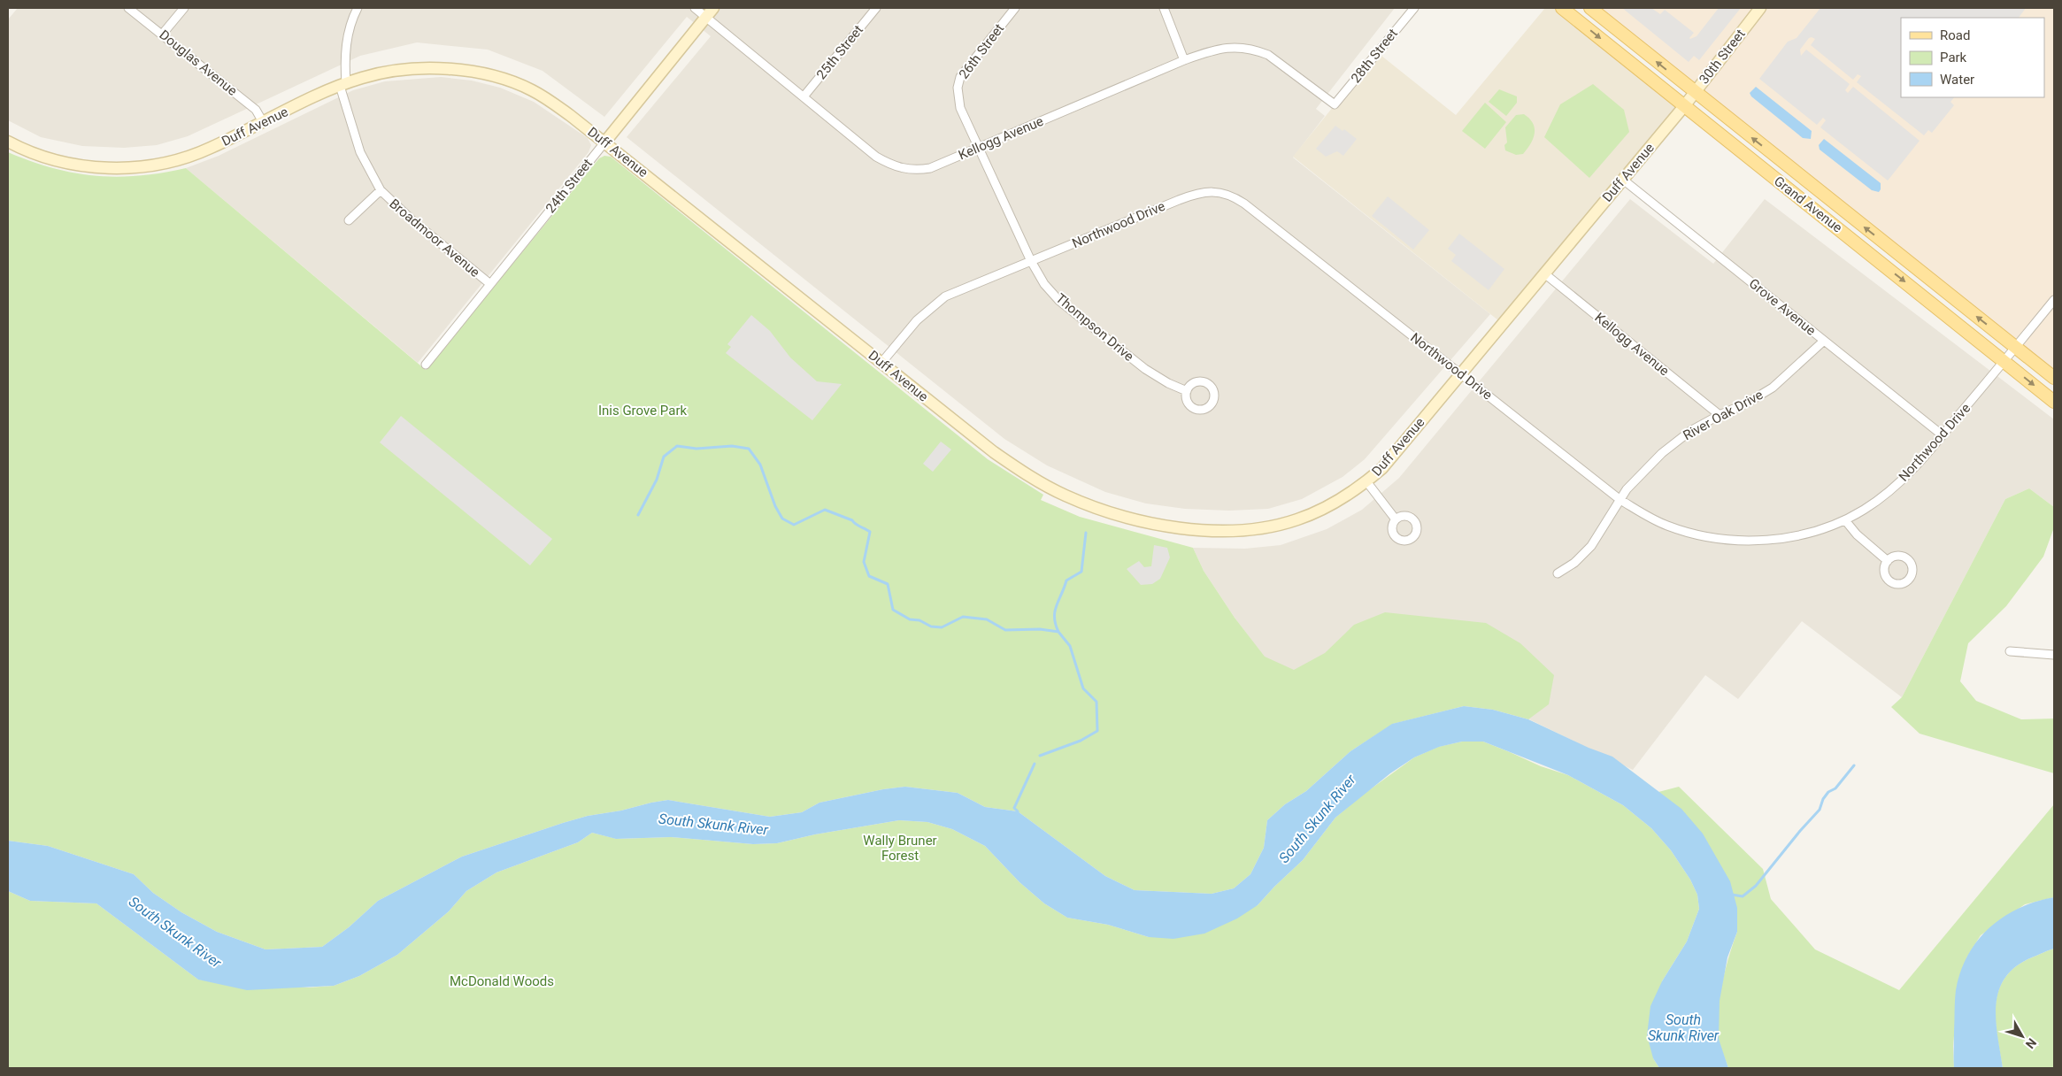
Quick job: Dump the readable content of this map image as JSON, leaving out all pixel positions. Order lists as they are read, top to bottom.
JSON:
{
  "streets": {
    "main road": [
      "30th Street",
      "Duff Avenue",
      "24th Street",
      "Grand Avenue"
    ],
    "street": [
      "26th Street",
      "25th Street",
      "28th Street",
      "Douglas Avenue",
      "Kellogg Avenue",
      "Northwood Drive",
      "Broadmoor Avenue",
      "Grove Avenue",
      "Thompson Drive",
      "River Oak Drive"
    ]
  },
  "crossings": [
    ["26th Street", "Kellogg Avenue"],
    ["26th Street", "Thompson Drive"],
    ["25th Street", "Kellogg Avenue"],
    ["28th Street", "Kellogg Avenue"],
    ["30th Street", "Duff Avenue"],
    ["30th Street", "Grand Avenue"],
    ["Douglas Avenue", "Duff Avenue"],
    ["Duff Avenue", "Kellogg Avenue"],
    ["Duff Avenue", "24th Street"],
    ["Duff Avenue", "Grand Avenue"],
    ["Duff Avenue", "Northwood Drive"],
    ["Duff Avenue", "Broadmoor Avenue"],
    ["Duff Avenue", "Grove Avenue"],
    ["Kellogg Avenue", "24th Street"],
    ["Kellogg Avenue", "Thompson Drive"],
    ["Kellogg Avenue", "River Oak Drive"],
    ["24th Street", "Broadmoor Avenue"],
    ["Grand Avenue", "Northwood Drive"],
    ["Northwood Drive", "Grove Avenue"],
    ["Northwood Drive", "Thompson Drive"],
    ["Northwood Drive", "River Oak Drive"],
    ["Grove Avenue", "River Oak Drive"]
  ],
  "water": ["South Skunk River"],
  "parks": ["Inis Grove Park", "Wally Bruner Forest", "McDonald Woods"],
  "legend": ["Road", "Park", "Water"],
  "north": "bottom right"
}
